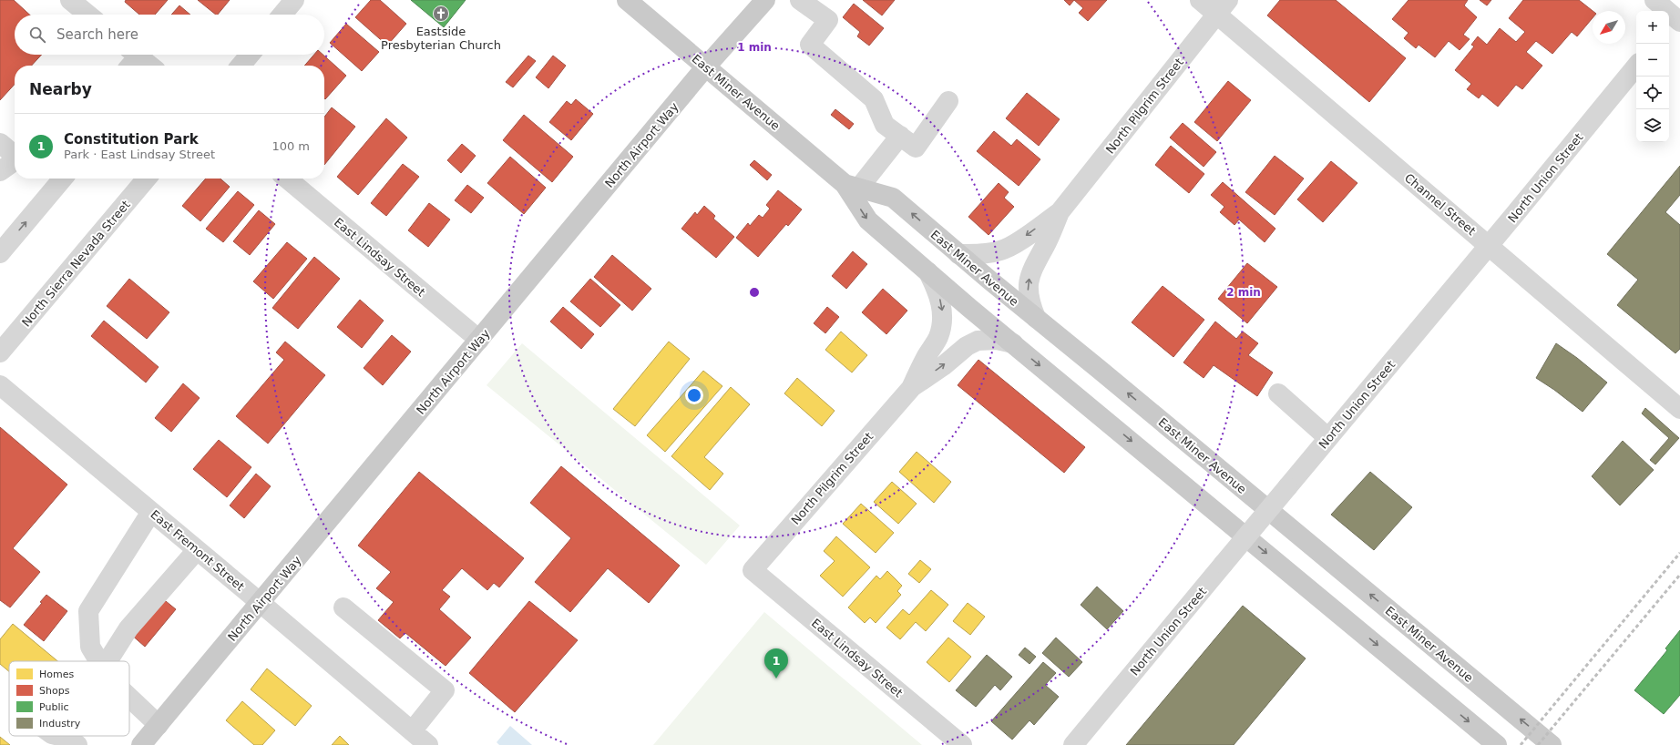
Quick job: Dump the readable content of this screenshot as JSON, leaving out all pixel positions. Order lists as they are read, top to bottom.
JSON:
{
  "streets": {
    "main road": ["East Miner Avenue", "North Airport Way"],
    "street": [
      "North Pilgrim Street",
      "North Union Street",
      "Channel Street",
      "East Lindsay Street",
      "North Sierra Nevada Street",
      "East Fremont Street"
    ]
  },
  "crossings": [
    ["East Miner Avenue", "North Pilgrim Street"],
    ["East Miner Avenue", "North Airport Way"],
    ["North Pilgrim Street", "Channel Street"],
    ["North Pilgrim Street", "East Lindsay Street"],
    ["North Airport Way", "East Lindsay Street"],
    ["North Airport Way", "East Fremont Street"],
    ["North Union Street", "Channel Street"]
  ],
  "places": {
    "church": ["Eastside Presbyterian Church"]
  },
  "legend": [
    "Homes",
    "Shops",
    "Public",
    "Industry"
  ],
  "north": "bottom left",
  "page": {
    "map_buttons": ["+", "−"],
    "search": "Search here",
    "heading": "Nearby",
    "list": [
      {
        "mark": "1",
        "name": "Constitution Park",
        "note": "Park · East Lindsay Street",
        "value": "100 m"
      }
    ],
    "pins": "1"
  },
  "rings": ["1 min", "2 min"]
}
